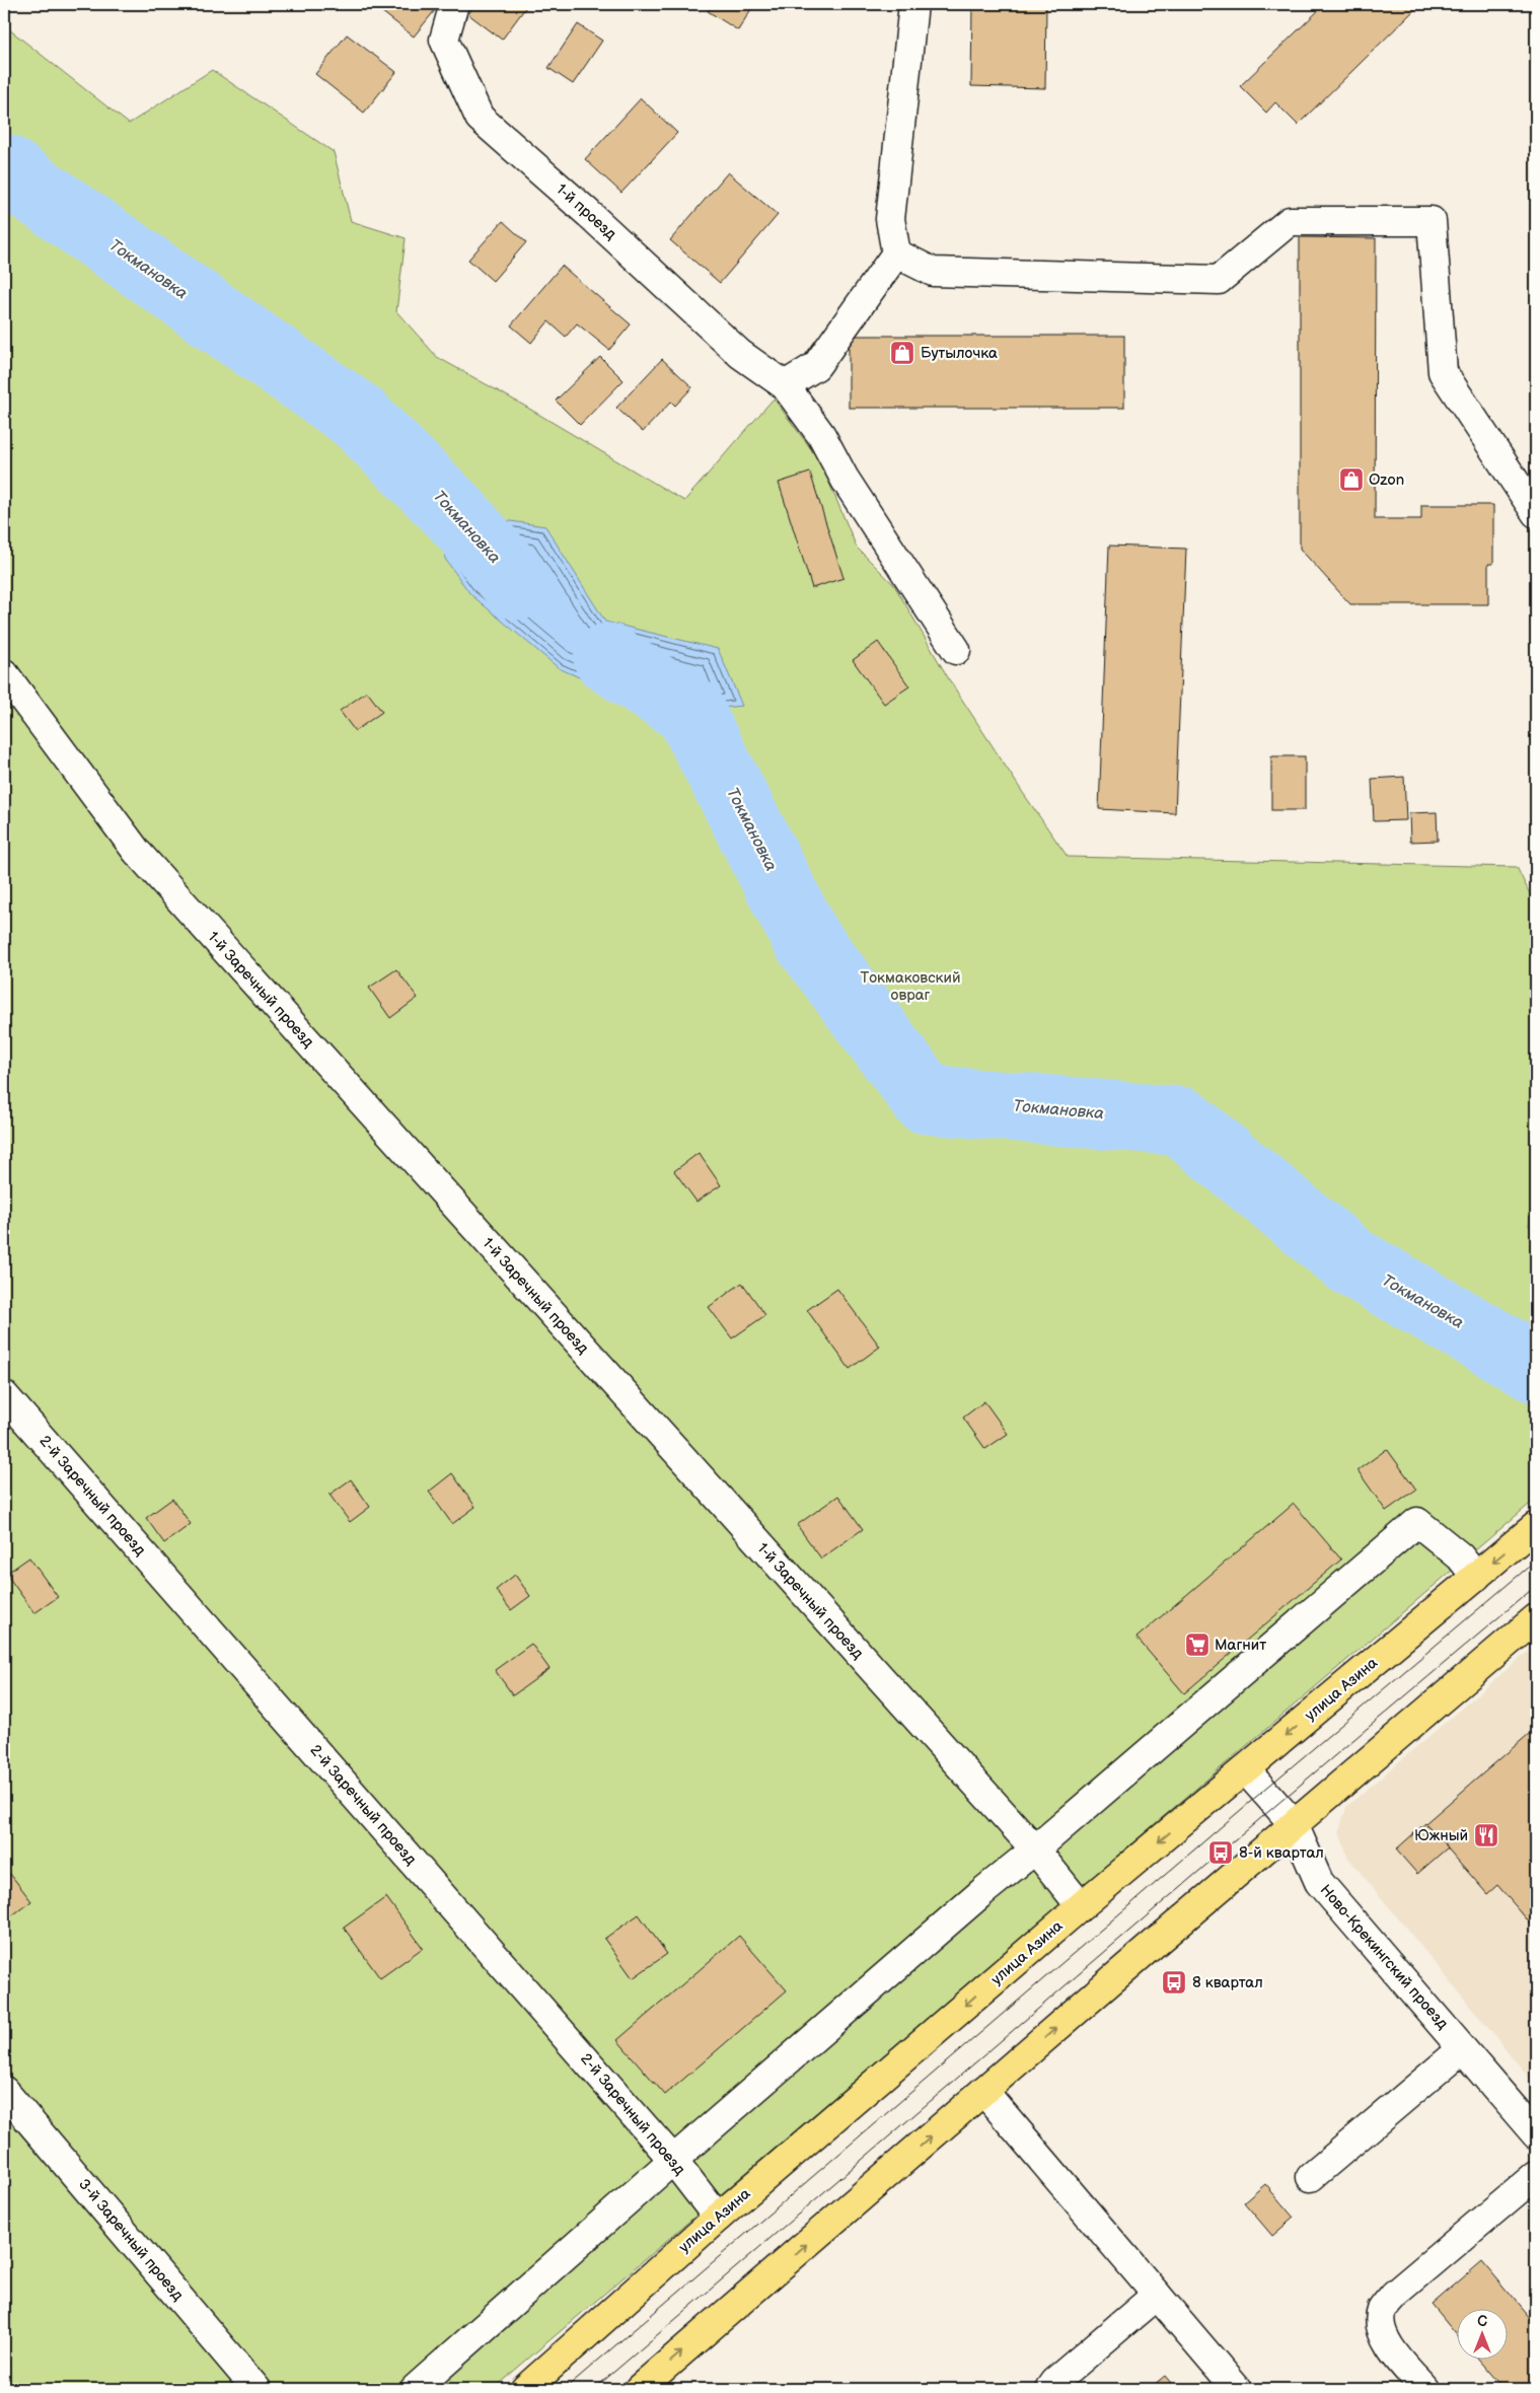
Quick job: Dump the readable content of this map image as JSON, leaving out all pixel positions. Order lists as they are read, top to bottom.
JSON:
{
  "streets": {
    "main road": ["улица Азина"],
    "street": [
      "1-й проезд",
      "1-й Заречный проезд",
      "2-й Заречный проезд",
      "Ново-Крекингский проезд",
      "3-й Заречный проезд"
    ]
  },
  "crossings": [
    ["1-й Заречный проезд", "улица Азина"],
    ["2-й Заречный проезд", "улица Азина"],
    ["улица Азина", "Ново-Крекингский проезд"]
  ],
  "water": ["Токмановка"],
  "parks": ["Токмаковский овраг"],
  "places": {
    "shop": ["Бутылочка", "Ozon"],
    "supermarket": ["Магнит"],
    "restaurant": ["Южный"],
    "bus stop": ["8-й квартал", "8 квартал"]
  },
  "north": "top"
}
